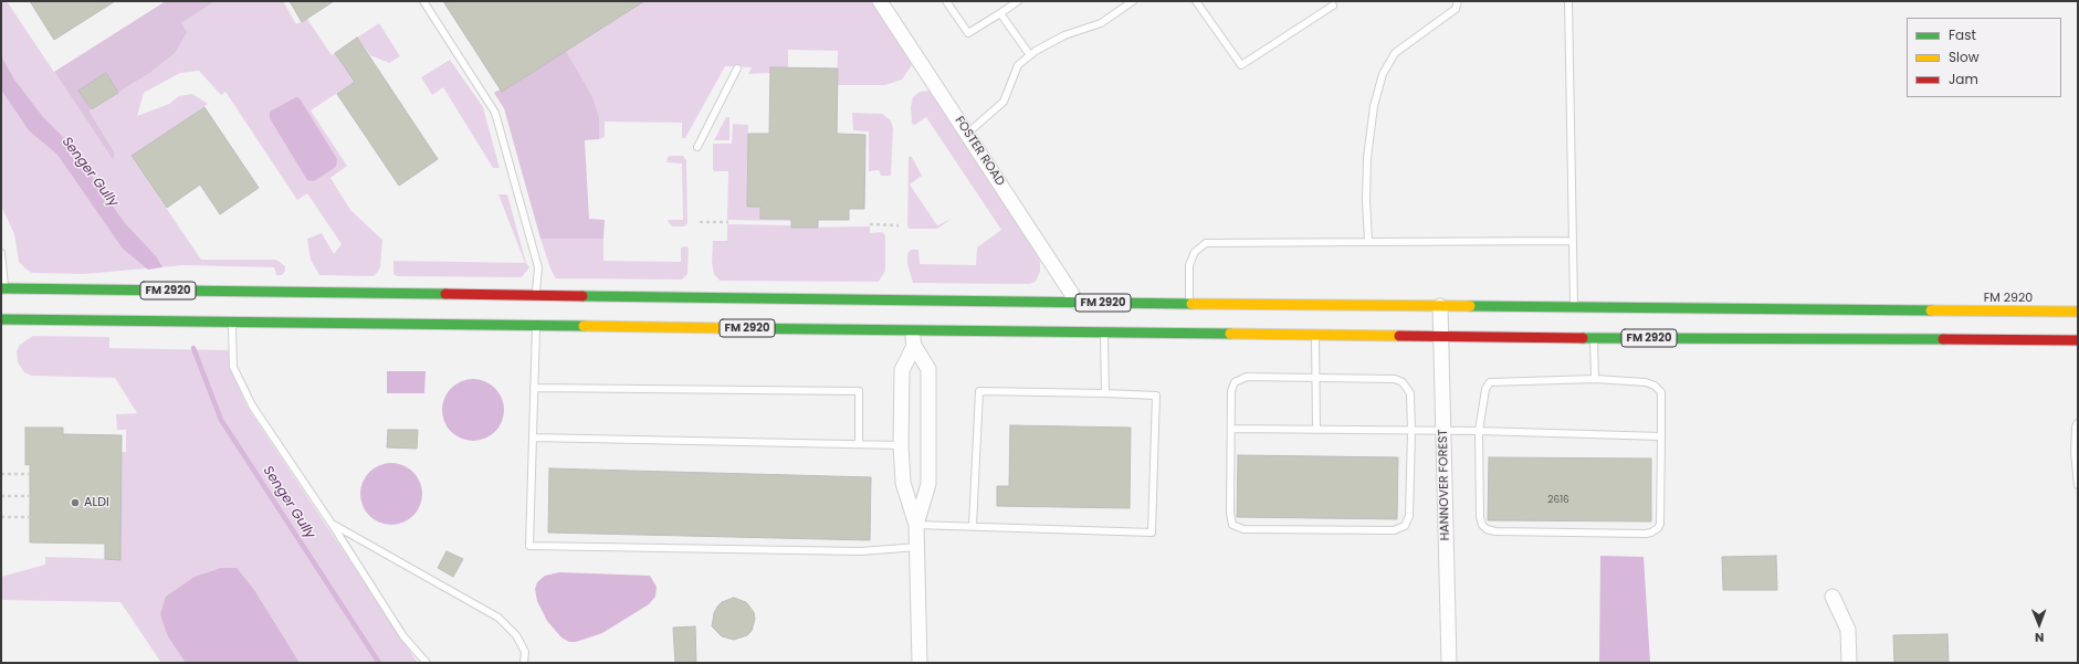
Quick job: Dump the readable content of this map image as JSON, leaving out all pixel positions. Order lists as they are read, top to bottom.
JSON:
{
  "streets": {
    "main road": ["FM 2920"],
    "street": ["FOSTER ROAD", "HANNOVER FOREST"]
  },
  "crossings": [
    ["FOSTER ROAD", "FM 2920"],
    ["FM 2920", "HANNOVER FOREST"]
  ],
  "water": ["Senger Gully"],
  "places": ["ALDI"],
  "house_numbers": ["2616"],
  "legend": ["Fast", "Slow", "Jam"],
  "north": "bottom"
}
